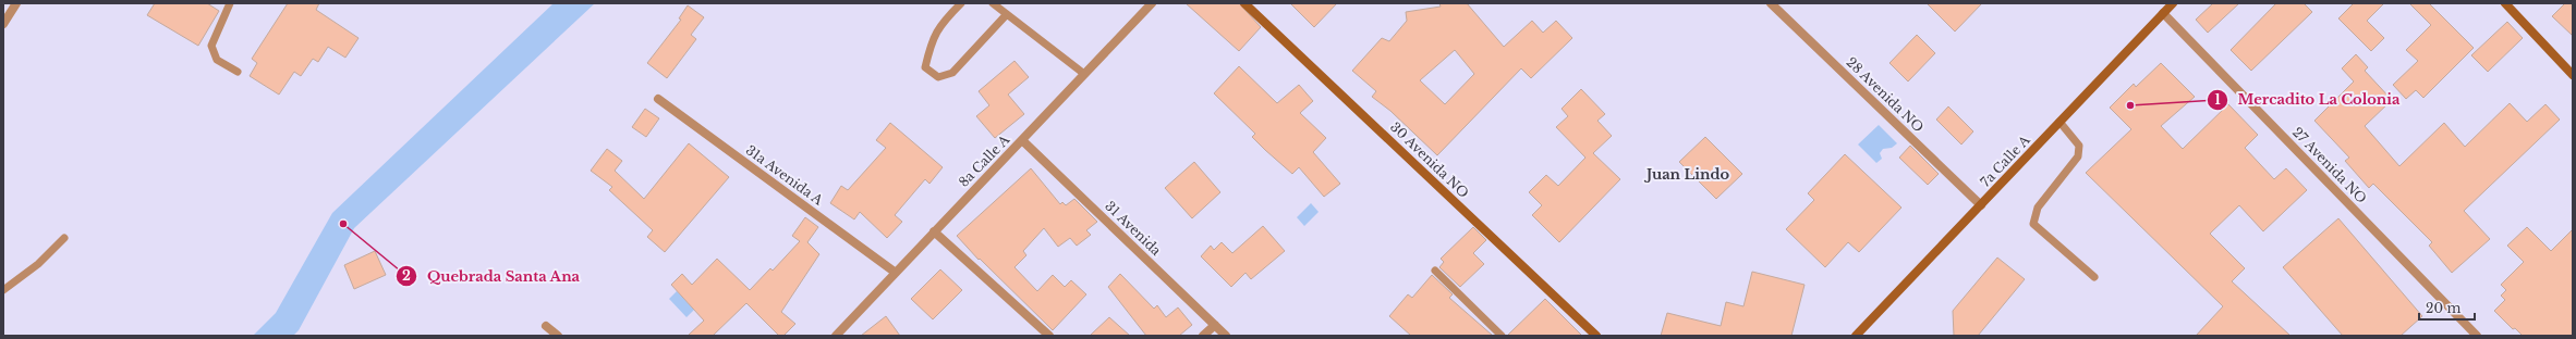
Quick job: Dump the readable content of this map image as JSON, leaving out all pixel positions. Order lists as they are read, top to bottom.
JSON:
{
  "streets": {
    "street": [
      "28 Avenida NO",
      "30 Avenida NO",
      "8a Calle A",
      "7a Calle A",
      "27 Avenida NO",
      "31a Avenida A",
      "31 Avenida"
    ]
  },
  "crossings": [
    ["28 Avenida NO", "7a Calle A"],
    ["8a Calle A", "31a Avenida A"],
    ["8a Calle A", "31 Avenida"],
    ["7a Calle A", "27 Avenida NO"]
  ],
  "districts": ["Juan Lindo"],
  "places": ["Mercadito La Colonia", "Quebrada Santa Ana"],
  "scale_bar": "20 m"
}
